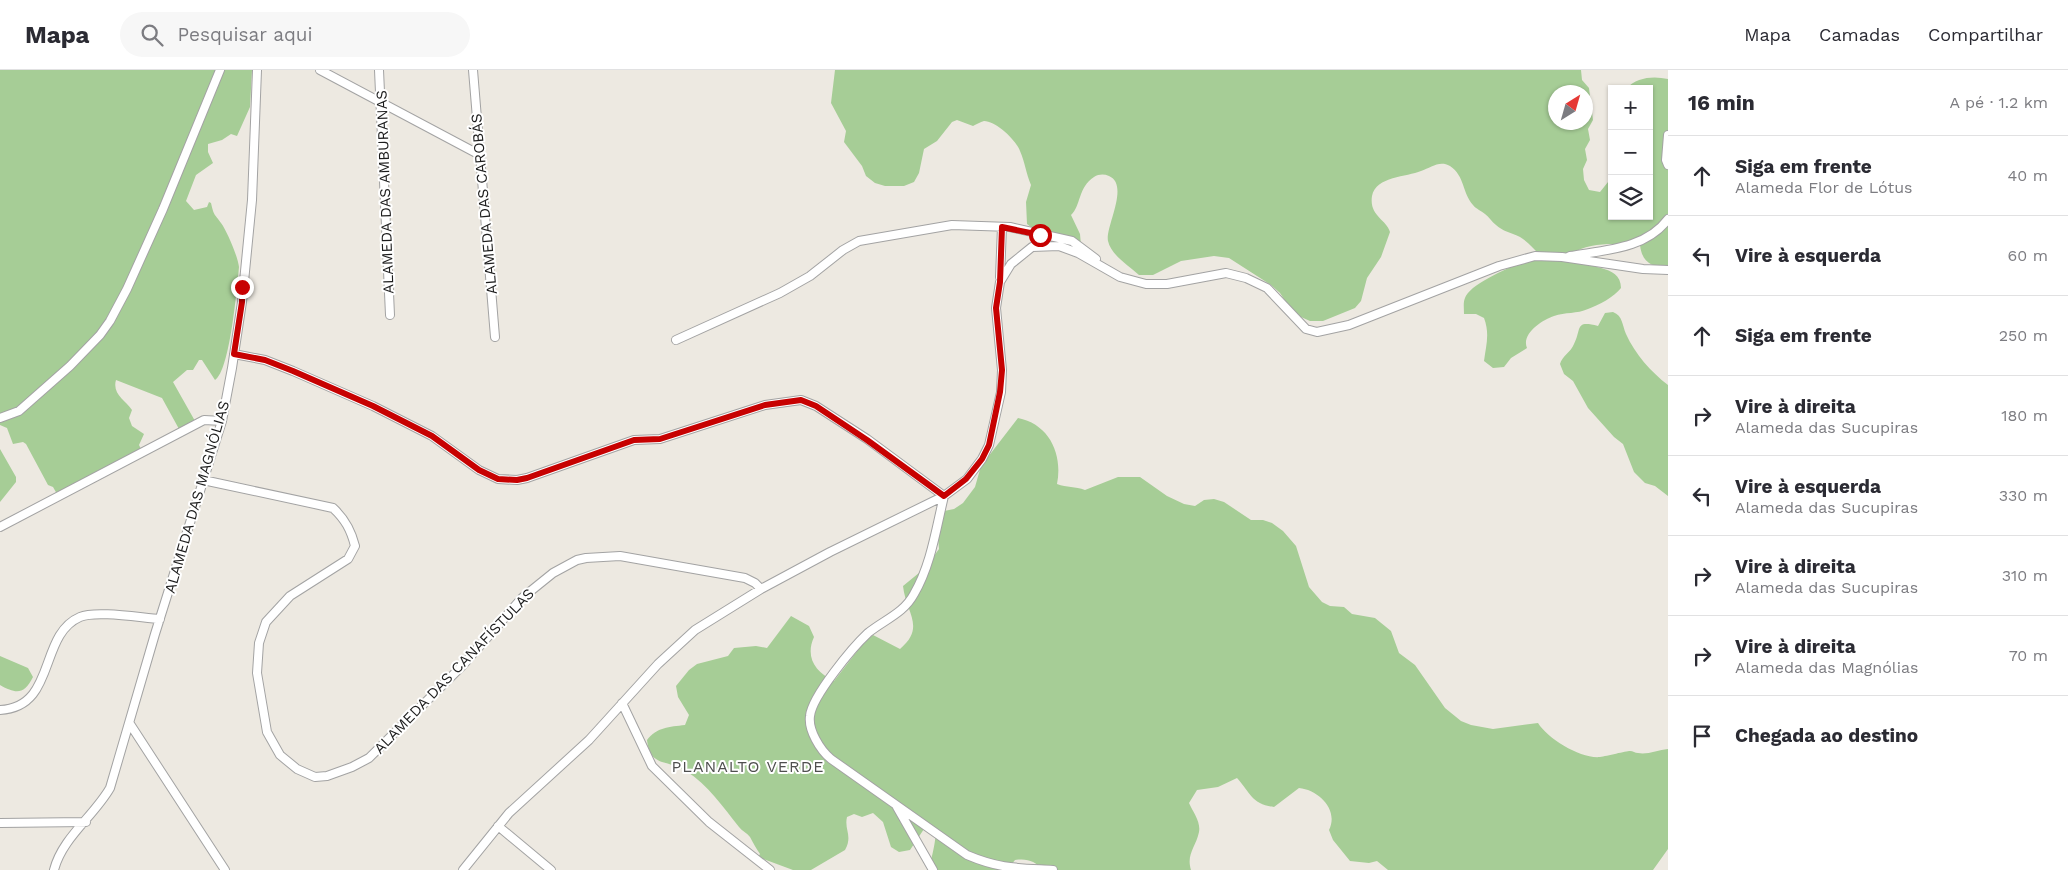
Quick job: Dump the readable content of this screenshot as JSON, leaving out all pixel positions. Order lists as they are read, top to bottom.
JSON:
{
  "streets": {
    "street": [
      "ALAMEDA DAS AMBURANAS",
      "ALAMEDA DAS CAROBÁS",
      "ALAMEDA DAS MAGNÓLIAS",
      "ALAMEDA DAS CANAFÍSTULAS"
    ]
  },
  "crossings": [
    ["ALAMEDA DAS MAGNÓLIAS", "ALAMEDA DAS CANAFÍSTULAS"]
  ],
  "districts": ["PLANALTO VERDE"],
  "north": "top right",
  "page": {
    "header": "Mapa",
    "search": "Pesquisar aqui",
    "nav": ["Mapa", "Camadas", "Compartilhar"],
    "heading": ["16 min", "A pé · 1.2 km"],
    "map_buttons": ["+", "−"],
    "list": [
      ["Siga em frente", "Alameda Flor de Lótus", "40 m"],
      ["Vire à esquerda", "60 m"],
      ["Siga em frente", "250 m"],
      ["Vire à direita", "Alameda das Sucupiras", "180 m"],
      ["Vire à esquerda", "Alameda das Sucupiras", "330 m"],
      ["Vire à direita", "Alameda das Sucupiras", "310 m"],
      ["Vire à direita", "Alameda das Magnólias", "70 m"],
      "Chegada ao destino"
    ]
  }
}
